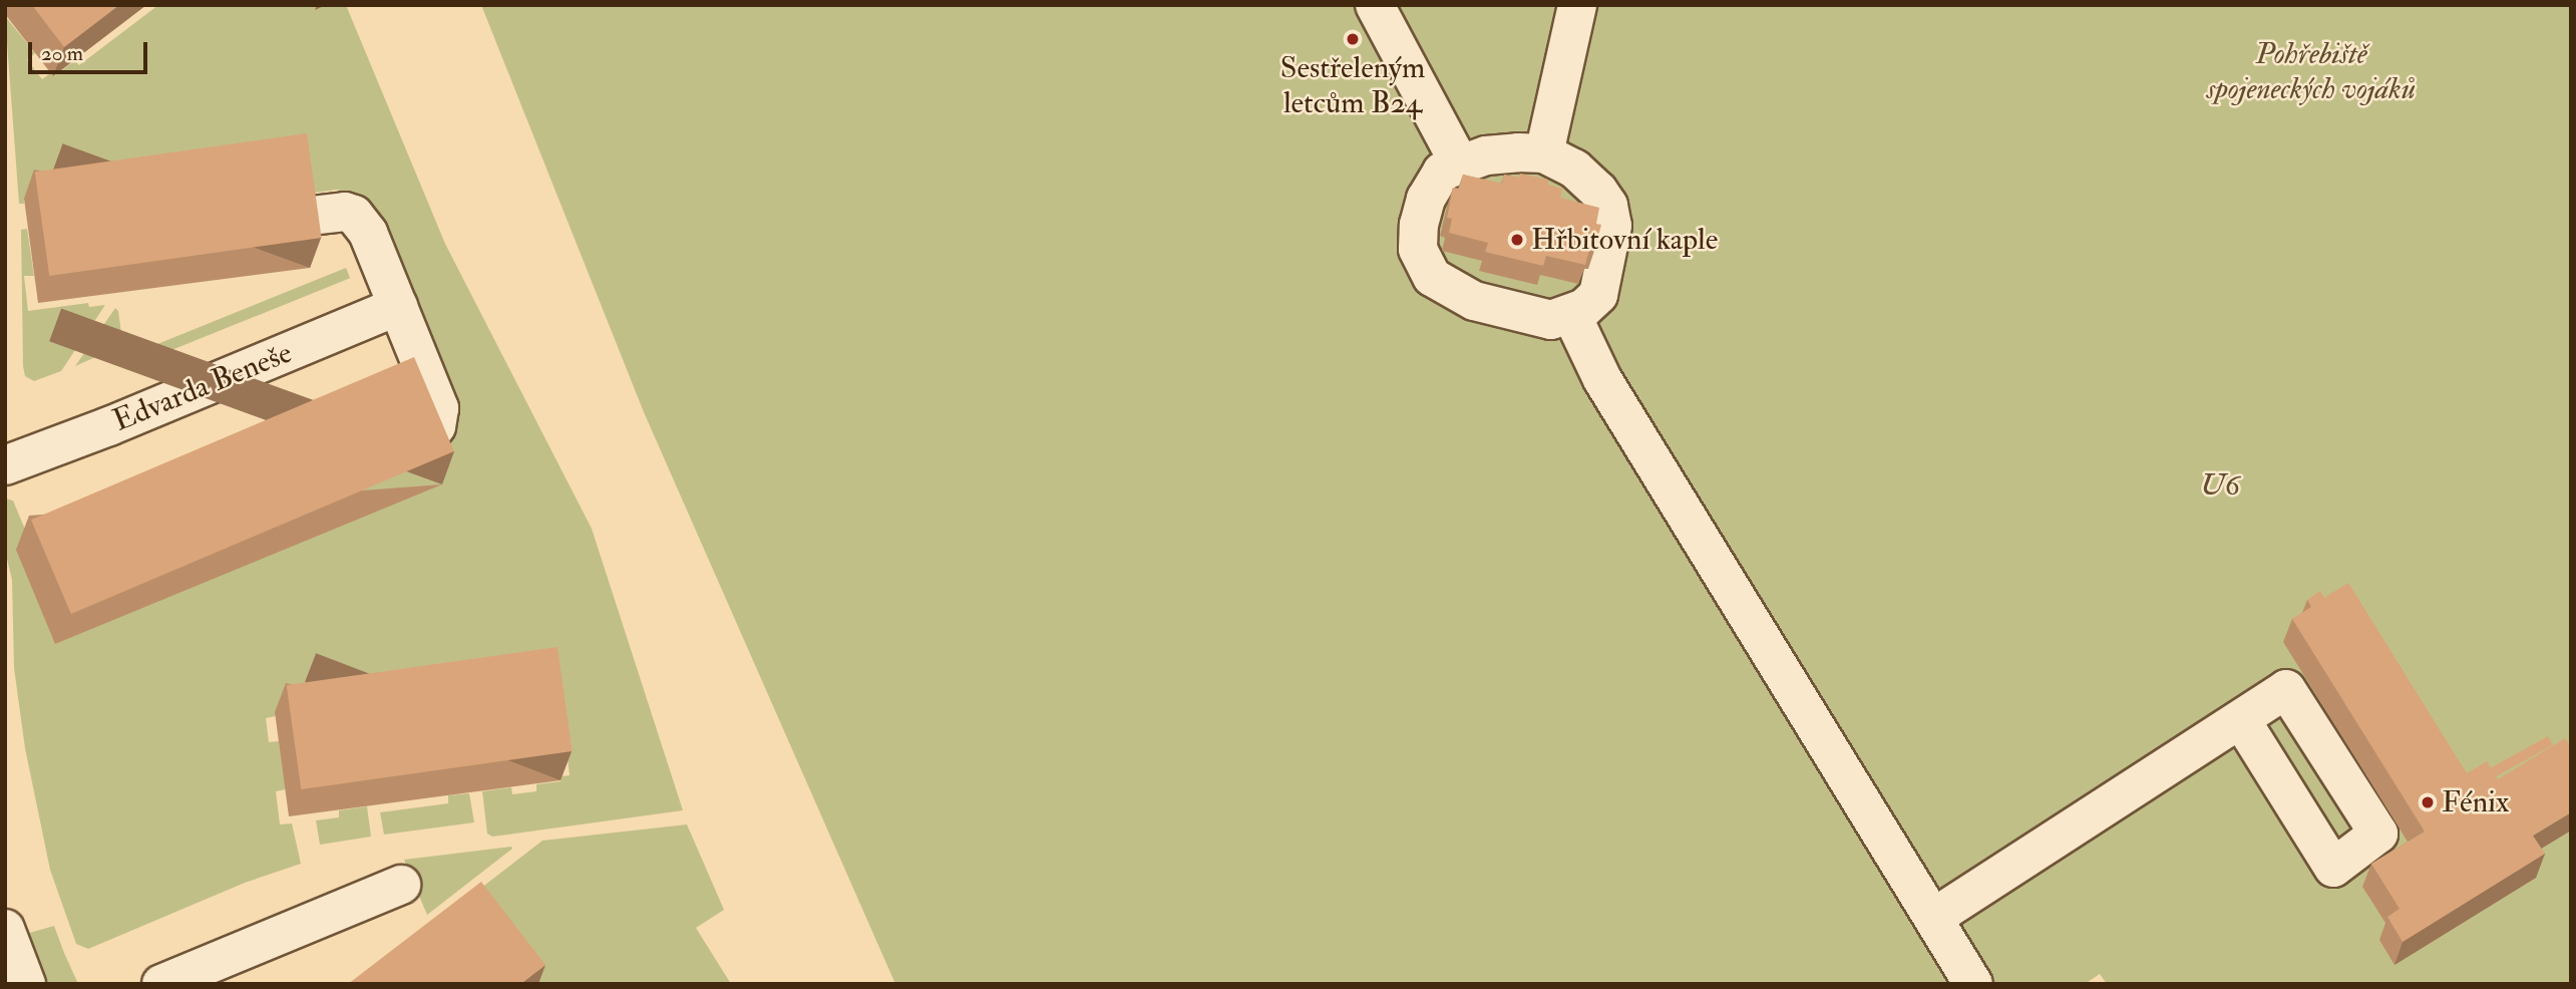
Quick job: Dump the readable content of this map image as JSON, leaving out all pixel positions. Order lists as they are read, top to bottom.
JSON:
{
  "streets": {
    "street": ["Edvarda Beneše"]
  },
  "parks": ["Pohřebiště spojeneckých vojáků", "U6"],
  "places": ["Sestřeleným letcům B24", "Hřbitovní kaple", "Fénix"],
  "scale_bar": "20 m"
}
